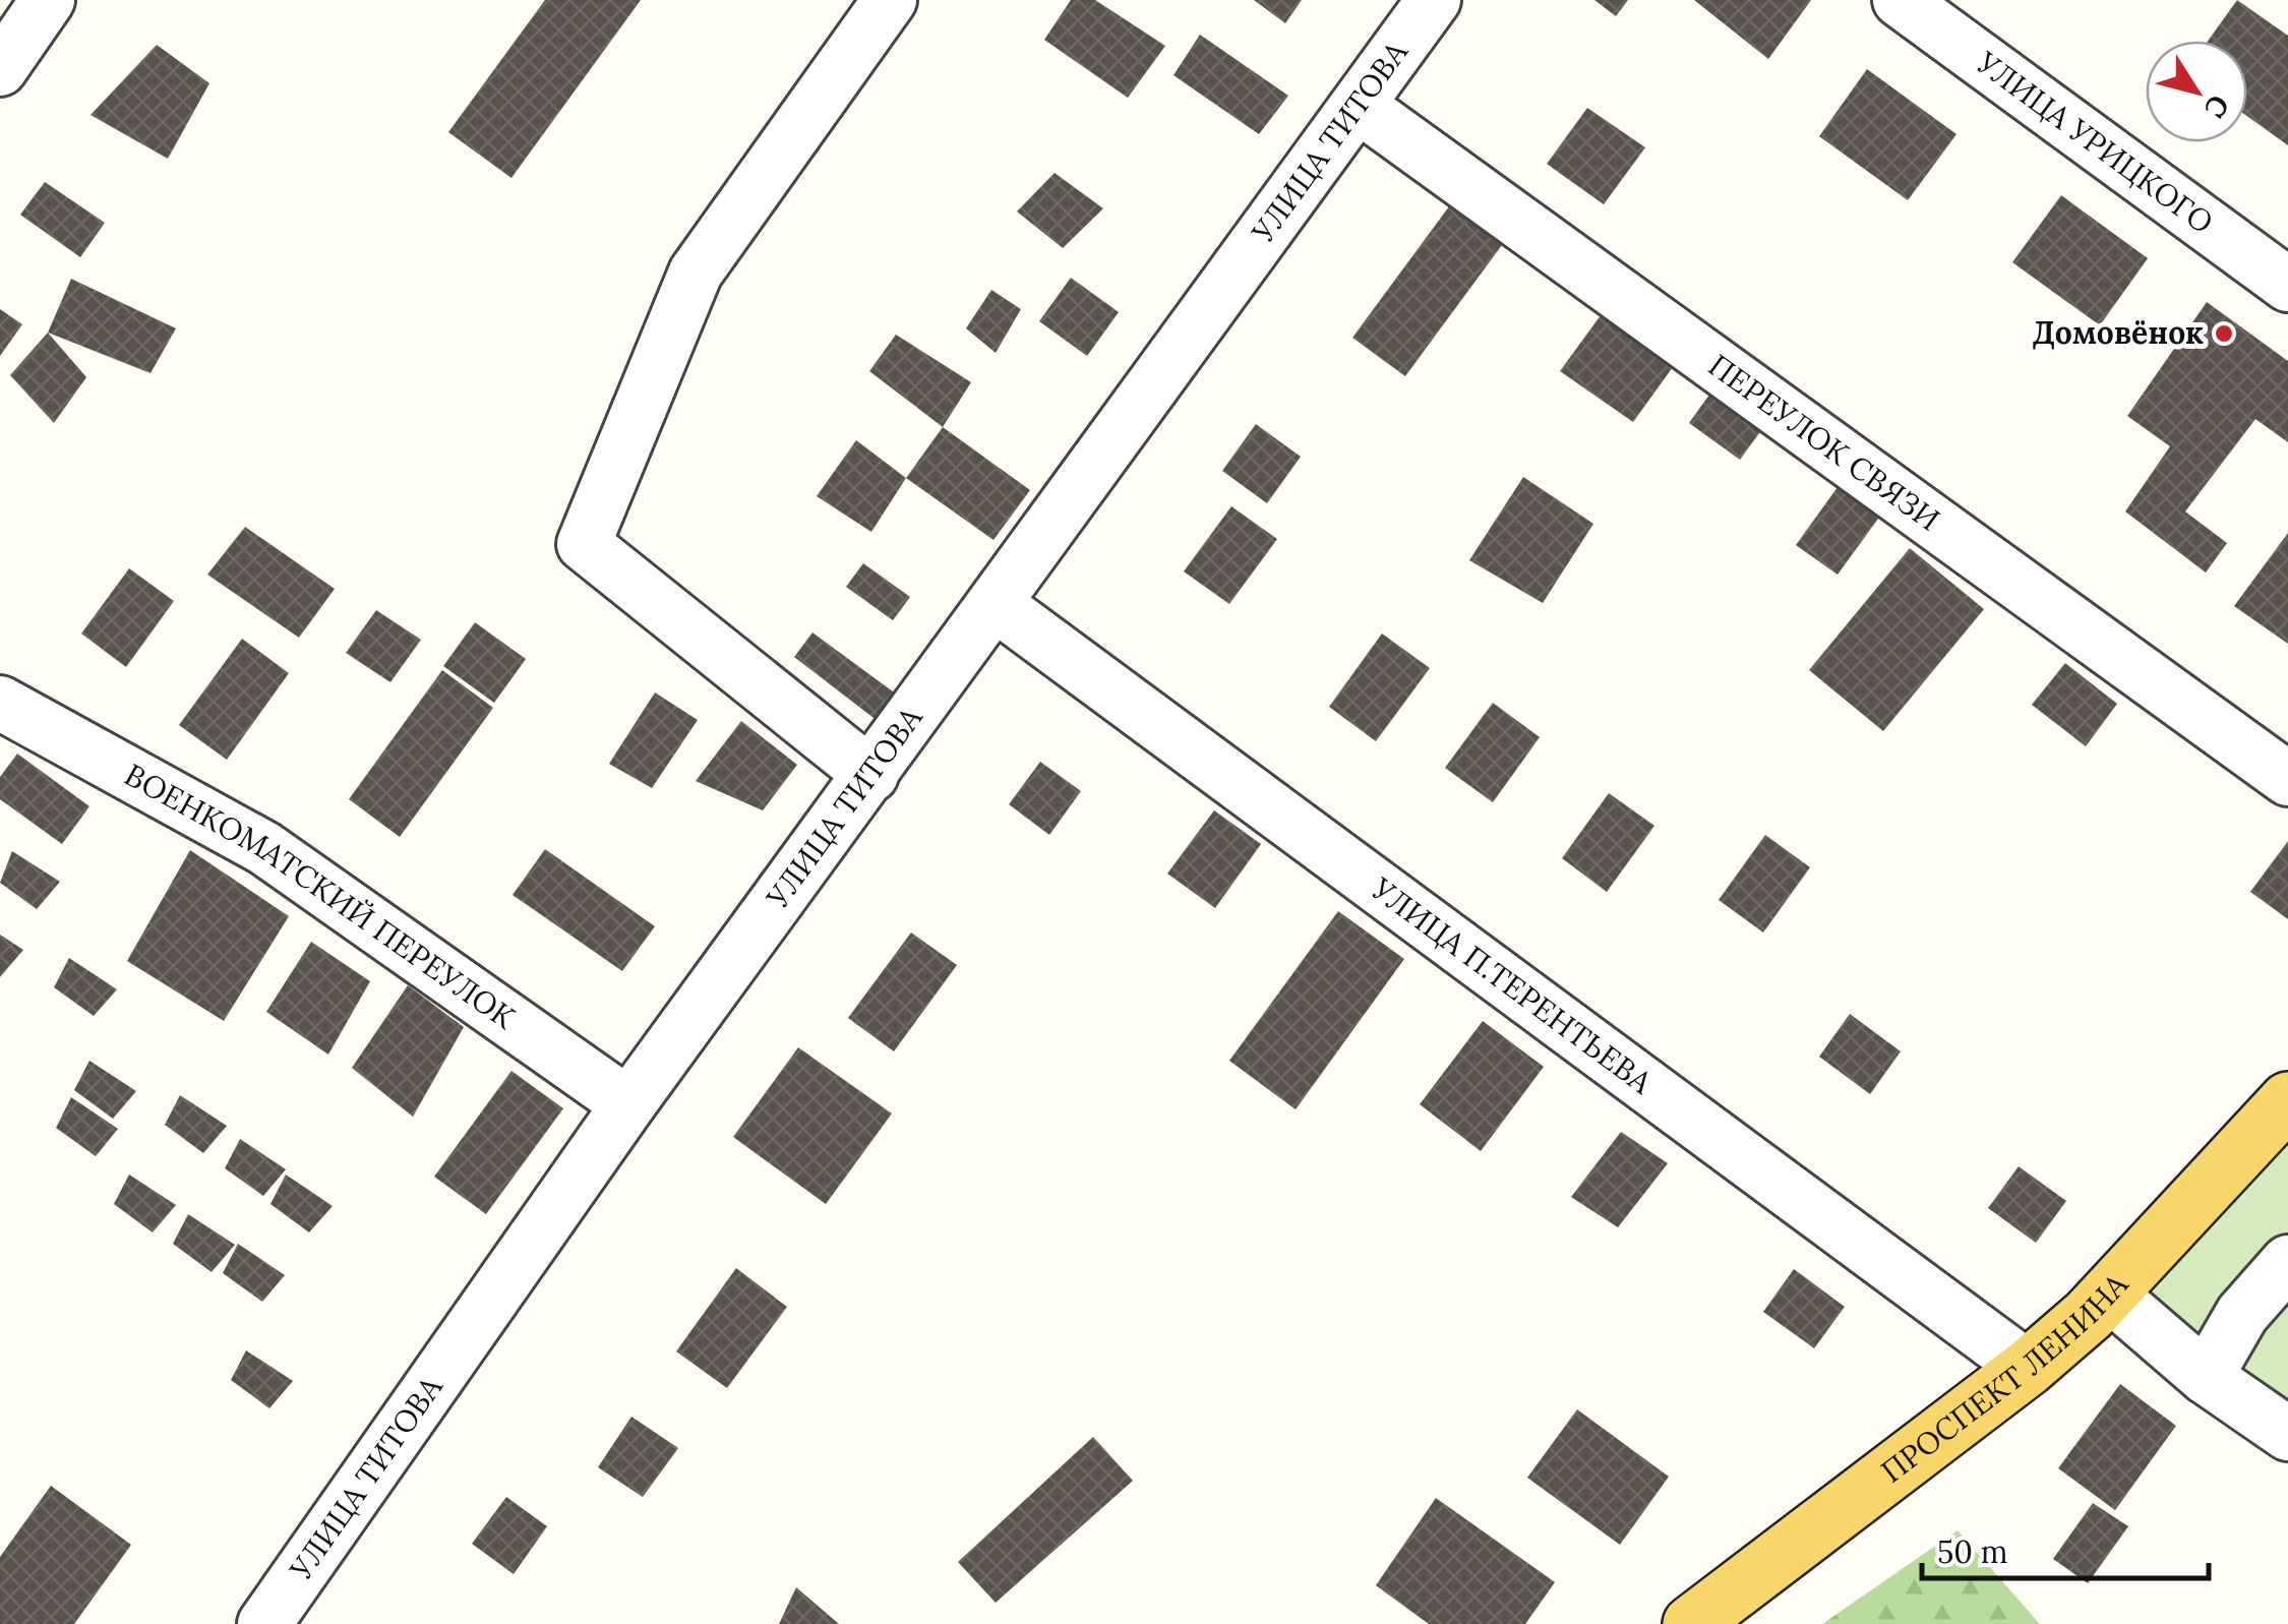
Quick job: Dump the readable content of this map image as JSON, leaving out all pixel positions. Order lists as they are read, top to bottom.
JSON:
{
  "streets": {
    "main road": ["ПРОСПЕКТ ЛЕНИНА"],
    "street": [
      "УЛИЦА УРИЦКОГО",
      "УЛИЦА ТИТОВА",
      "ПЕРЕУЛОК СВЯЗИ",
      "ВОЕНКОМАТСКИЙ ПЕРЕУЛОК",
      "УЛИЦА П.ТЕРЕНТЬЕВА"
    ]
  },
  "crossings": [
    ["УЛИЦА ТИТОВА", "ПЕРЕУЛОК СВЯЗИ"],
    ["УЛИЦА ТИТОВА", "ВОЕНКОМАТСКИЙ ПЕРЕУЛОК"],
    ["УЛИЦА ТИТОВА", "УЛИЦА П.ТЕРЕНТЬЕВА"],
    ["УЛИЦА П.ТЕРЕНТЬЕВА", "ПРОСПЕКТ ЛЕНИНА"]
  ],
  "places": ["Домовёнок"],
  "scale_bar": "50 m",
  "north": "bottom right"
}
